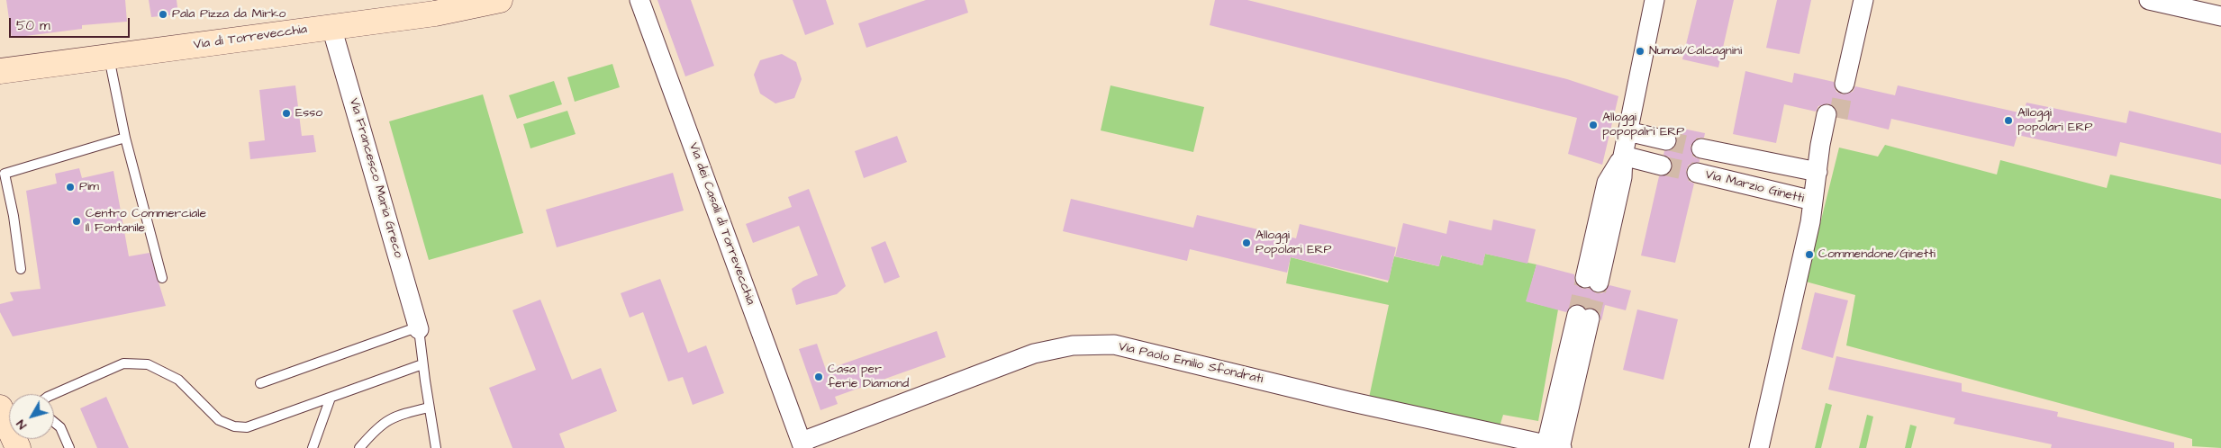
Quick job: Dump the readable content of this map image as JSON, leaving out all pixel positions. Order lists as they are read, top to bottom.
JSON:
{
  "streets": {
    "main road": ["Via di Torrevecchia"],
    "street": [
      "Via Francesco Maria Greco",
      "Via Marzio Ginetti",
      "Via dei Casali di Torrevecchia",
      "Via Paolo Emilio Sfondrati"
    ]
  },
  "crossings": [
    ["Via di Torrevecchia", "Via Francesco Maria Greco"],
    ["Via dei Casali di Torrevecchia", "Via Paolo Emilio Sfondrati"]
  ],
  "places": [
    "Pala Pizza da Mirko",
    "Numai/Calcagnini",
    "Esso",
    "Alloggi popolari ERP",
    "Alloggi popopalri ERP",
    "Pim",
    "Centro Commerciale Il Fontanile",
    "Alloggi Popolari ERP",
    "Commendone/Ginetti",
    "Casa per ferie Diamond"
  ],
  "scale_bar": "50 m",
  "north": "bottom left"
}
